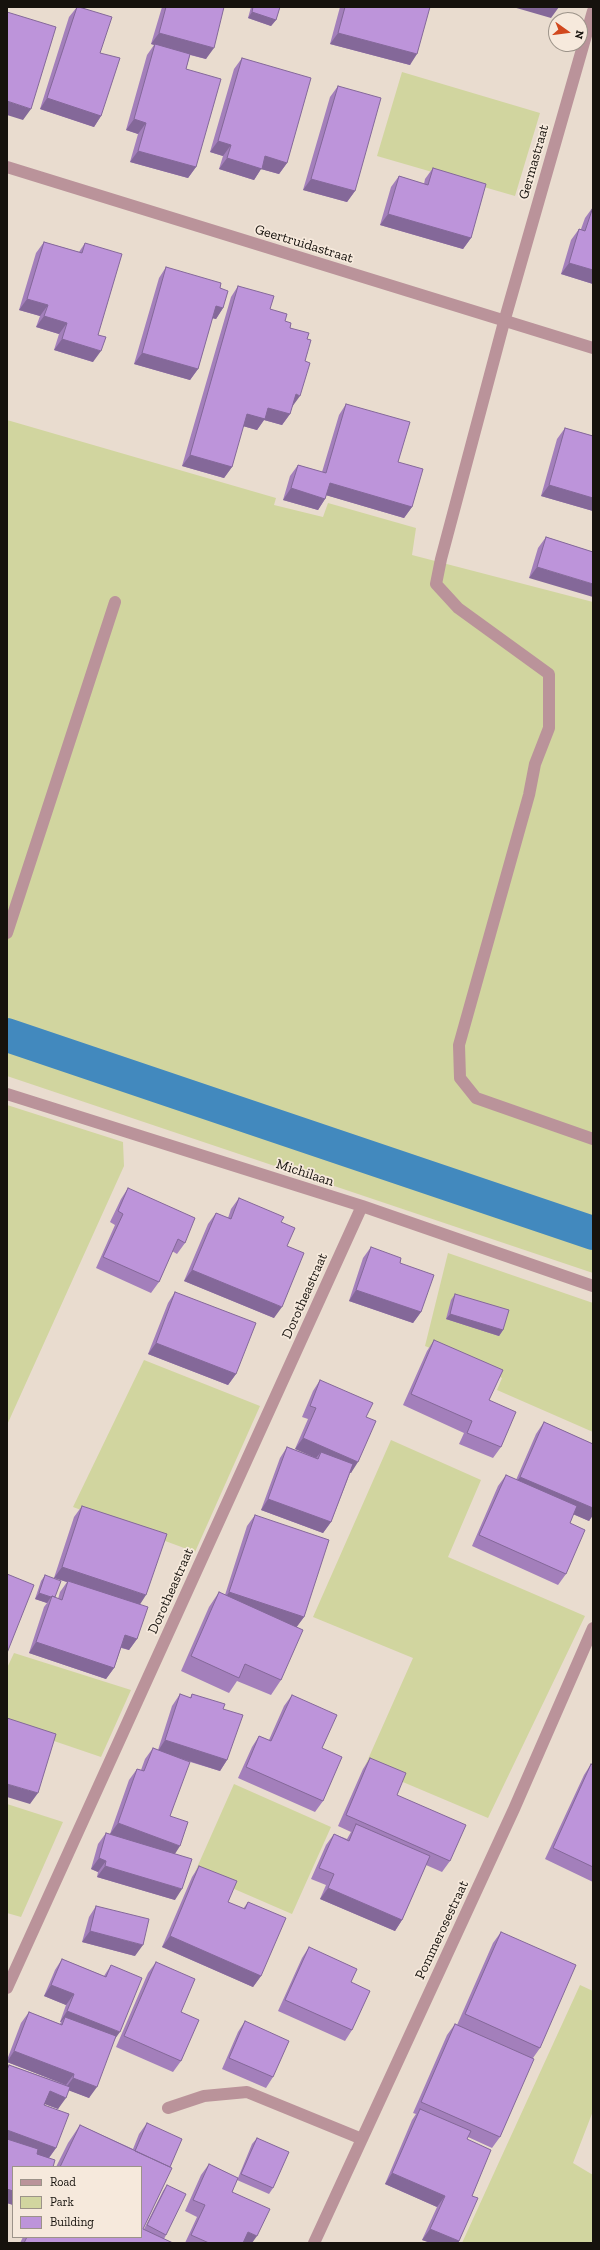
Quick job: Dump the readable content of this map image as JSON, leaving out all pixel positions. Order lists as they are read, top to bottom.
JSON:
{
  "streets": {
    "street": [
      "Germastraat",
      "Geertruidastraat",
      "Michilaan",
      "Dorotheastraat",
      "Pommerosestraat"
    ]
  },
  "crossings": [
    ["Germastraat", "Geertruidastraat"],
    ["Michilaan", "Dorotheastraat"]
  ],
  "legend": ["Road", "Park", "Building"],
  "north": "right"
}
